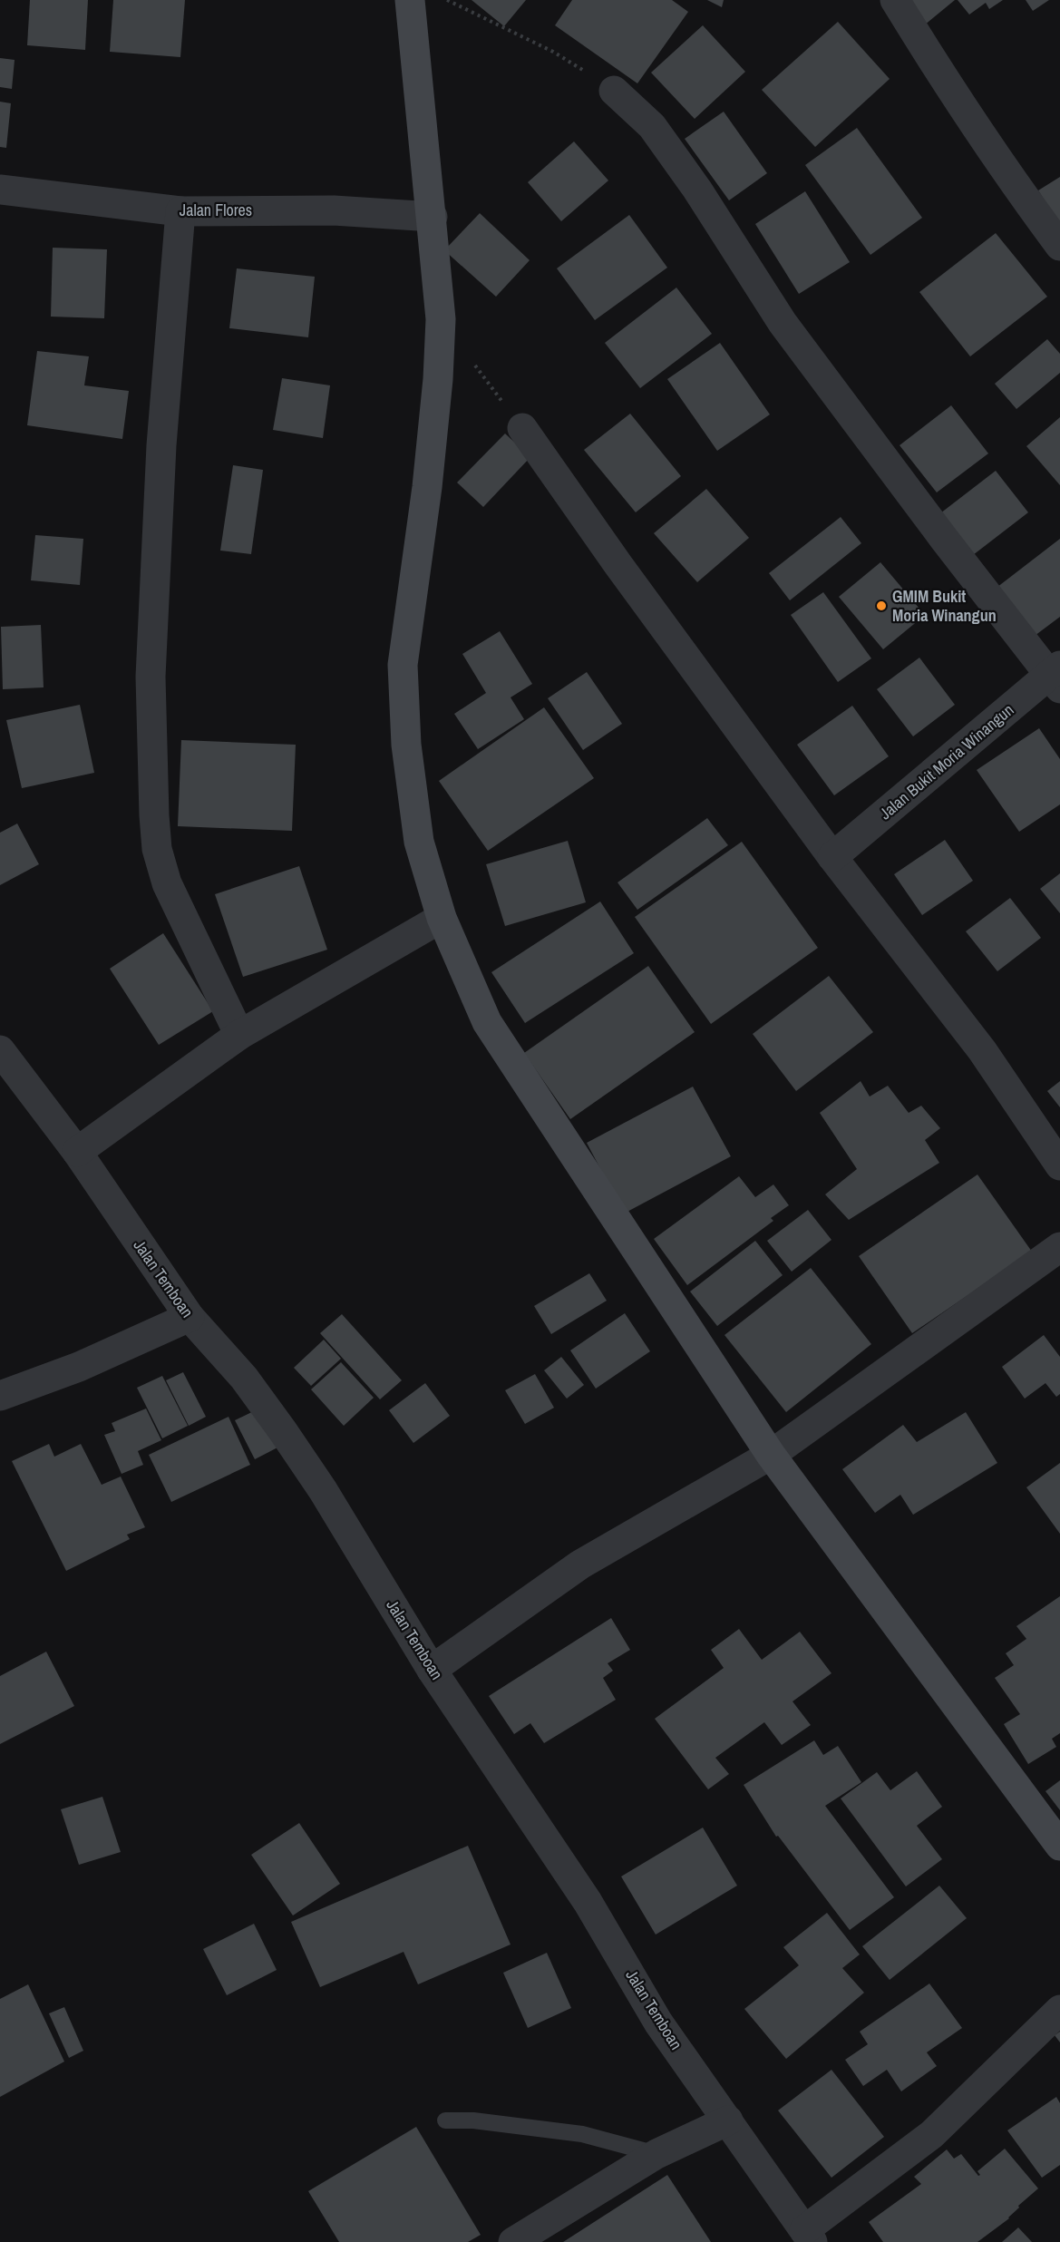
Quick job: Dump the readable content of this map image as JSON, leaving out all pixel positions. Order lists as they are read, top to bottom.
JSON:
{
  "streets": {
    "street": ["Jalan Flores", "Jalan Bukit Moria Winangun", "Jalan Temboan"]
  },
  "places": ["GMIM Bukit Moria Winangun"]
}
